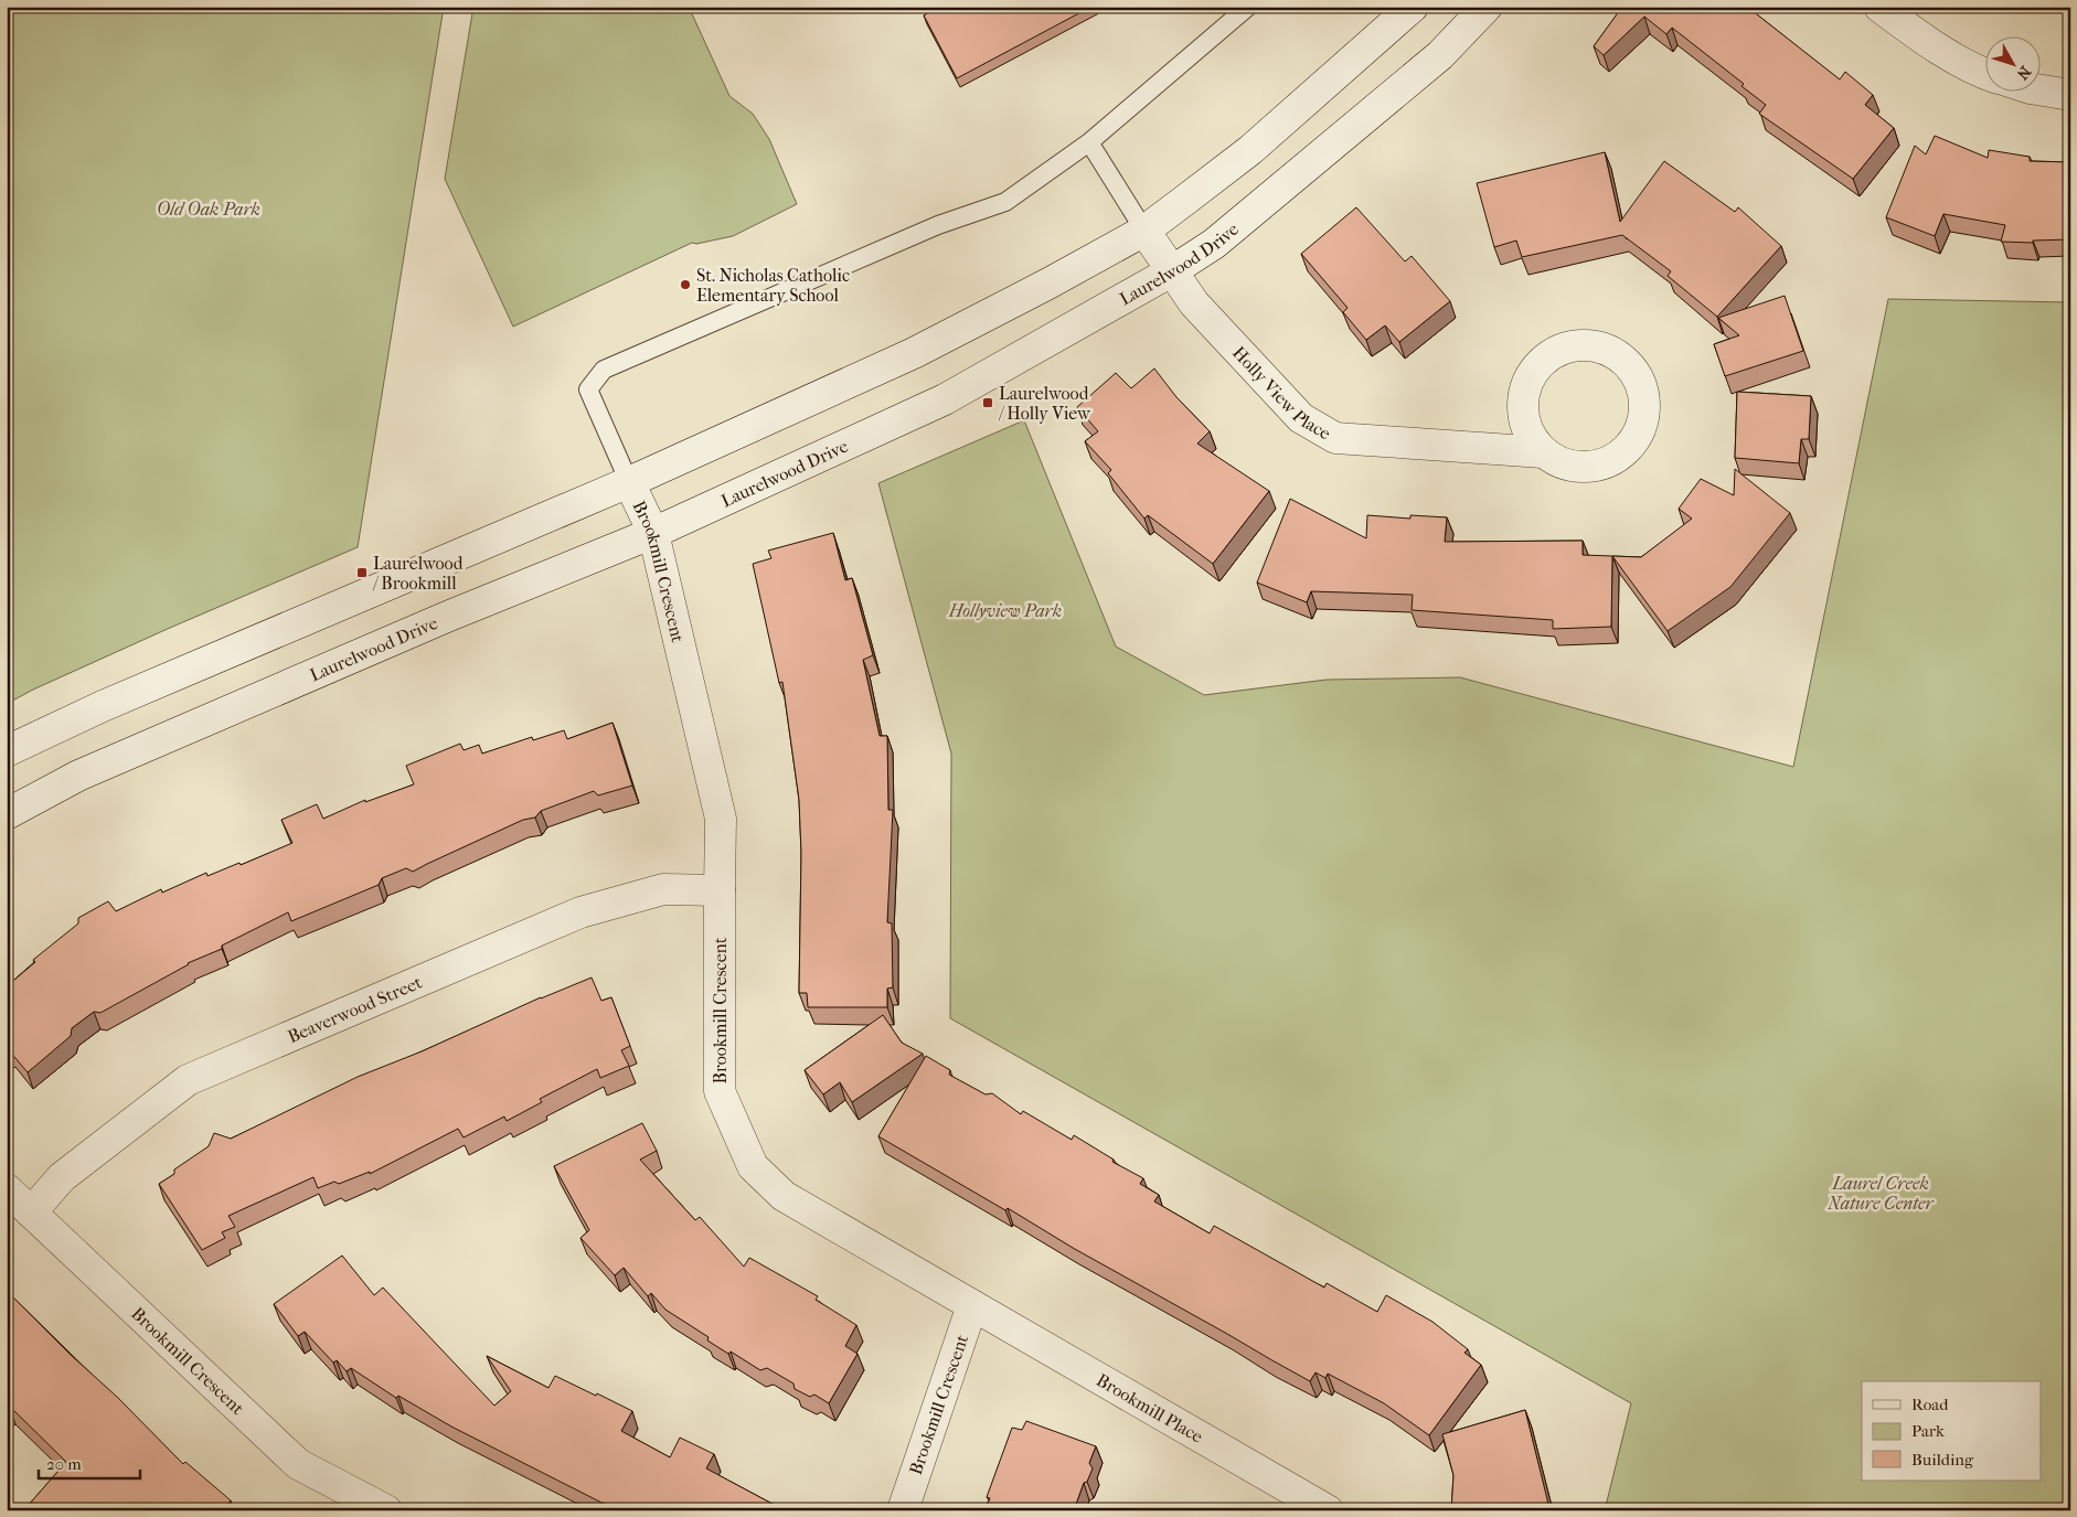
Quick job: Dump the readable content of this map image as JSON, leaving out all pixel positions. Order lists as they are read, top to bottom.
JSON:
{
  "streets": {
    "street": [
      "Laurelwood Drive",
      "Holly View Place",
      "Brookmill Crescent",
      "Beaverwood Street",
      "Brookmill Place"
    ]
  },
  "crossings": [
    ["Laurelwood Drive", "Holly View Place"],
    ["Laurelwood Drive", "Brookmill Crescent"],
    ["Brookmill Crescent", "Beaverwood Street"],
    ["Brookmill Crescent", "Brookmill Place"]
  ],
  "parks": ["Old Oak Park", "Hollyview Park", "Laurel Creek Nature Center"],
  "places": {
    "other": ["St. Nicholas Catholic Elementary School"],
    "transit": ["Laurelwood / Holly View", "Laurelwood / Brookmill"]
  },
  "legend": ["Road", "Park", "Building"],
  "scale_bar": "20 m",
  "north": "bottom right"
}
